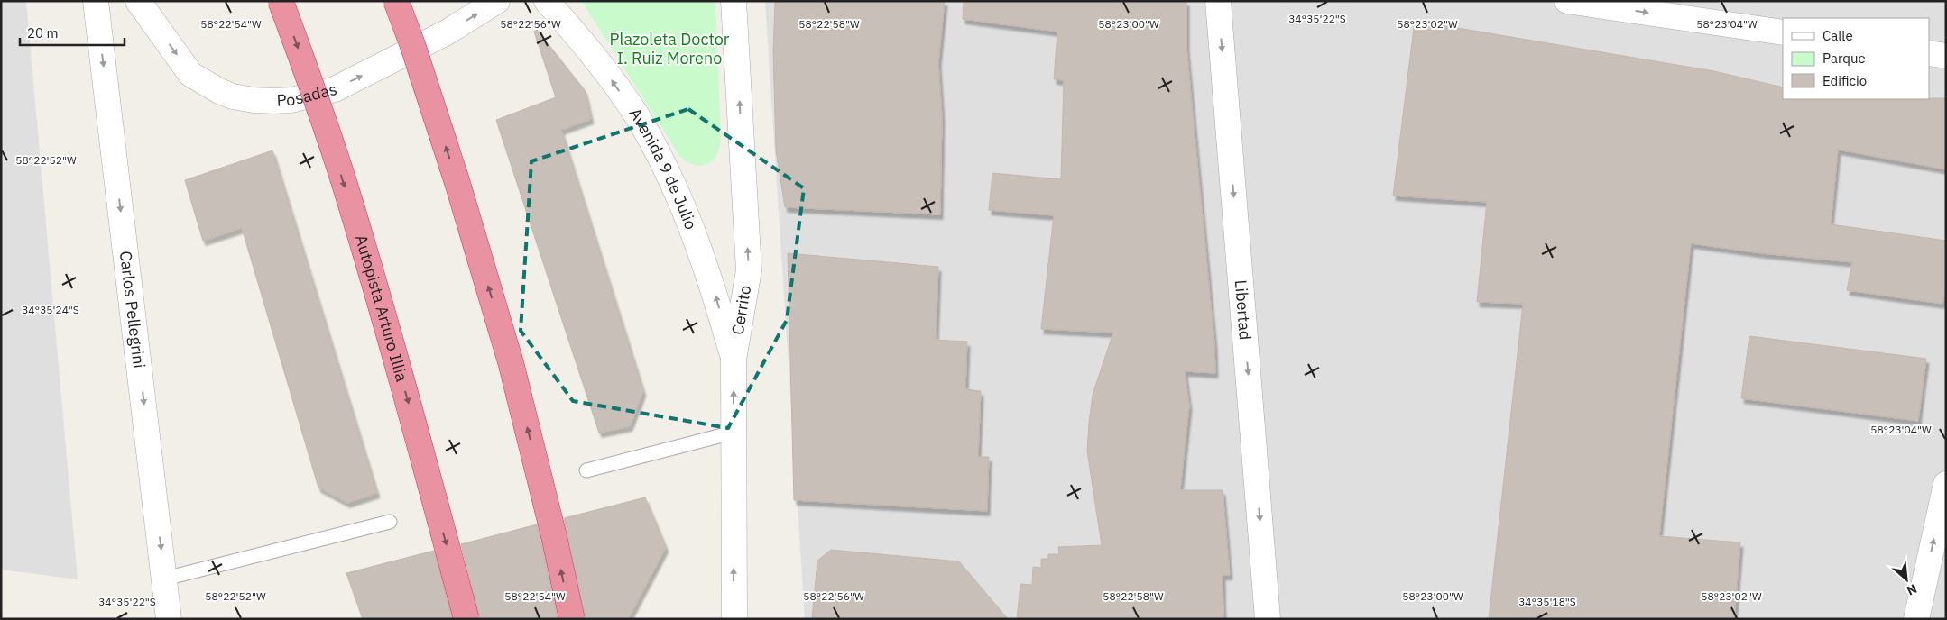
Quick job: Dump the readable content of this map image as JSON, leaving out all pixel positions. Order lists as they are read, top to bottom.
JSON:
{
  "streets": {
    "highway": ["Autopista Arturo Illia"],
    "street": [
      "Posadas",
      "Avenida 9 de Julio",
      "Carlos Pellegrini",
      "Cerrito",
      "Libertad"
    ]
  },
  "crossings": [
    ["Avenida 9 de Julio", "Cerrito"]
  ],
  "one_way": [
    "Posadas",
    "Avenida 9 de Julio",
    "Carlos Pellegrini",
    "Cerrito",
    "Libertad"
  ],
  "parks": ["Plazoleta Doctor I. Ruiz Moreno"],
  "legend": ["Calle", "Parque", "Edificio"],
  "scale_bar": "20 m",
  "north": "bottom right",
  "coordinates": [
    "34°35'22\"S",
    "58°22'54\"W",
    "58°22'56\"W",
    "58°22'58\"W",
    "58°23'00\"W",
    "58°23'02\"W",
    "58°23'04\"W",
    "58°22'52\"W",
    "34°35'24\"S",
    "34°35'18\"S"
  ]
}
